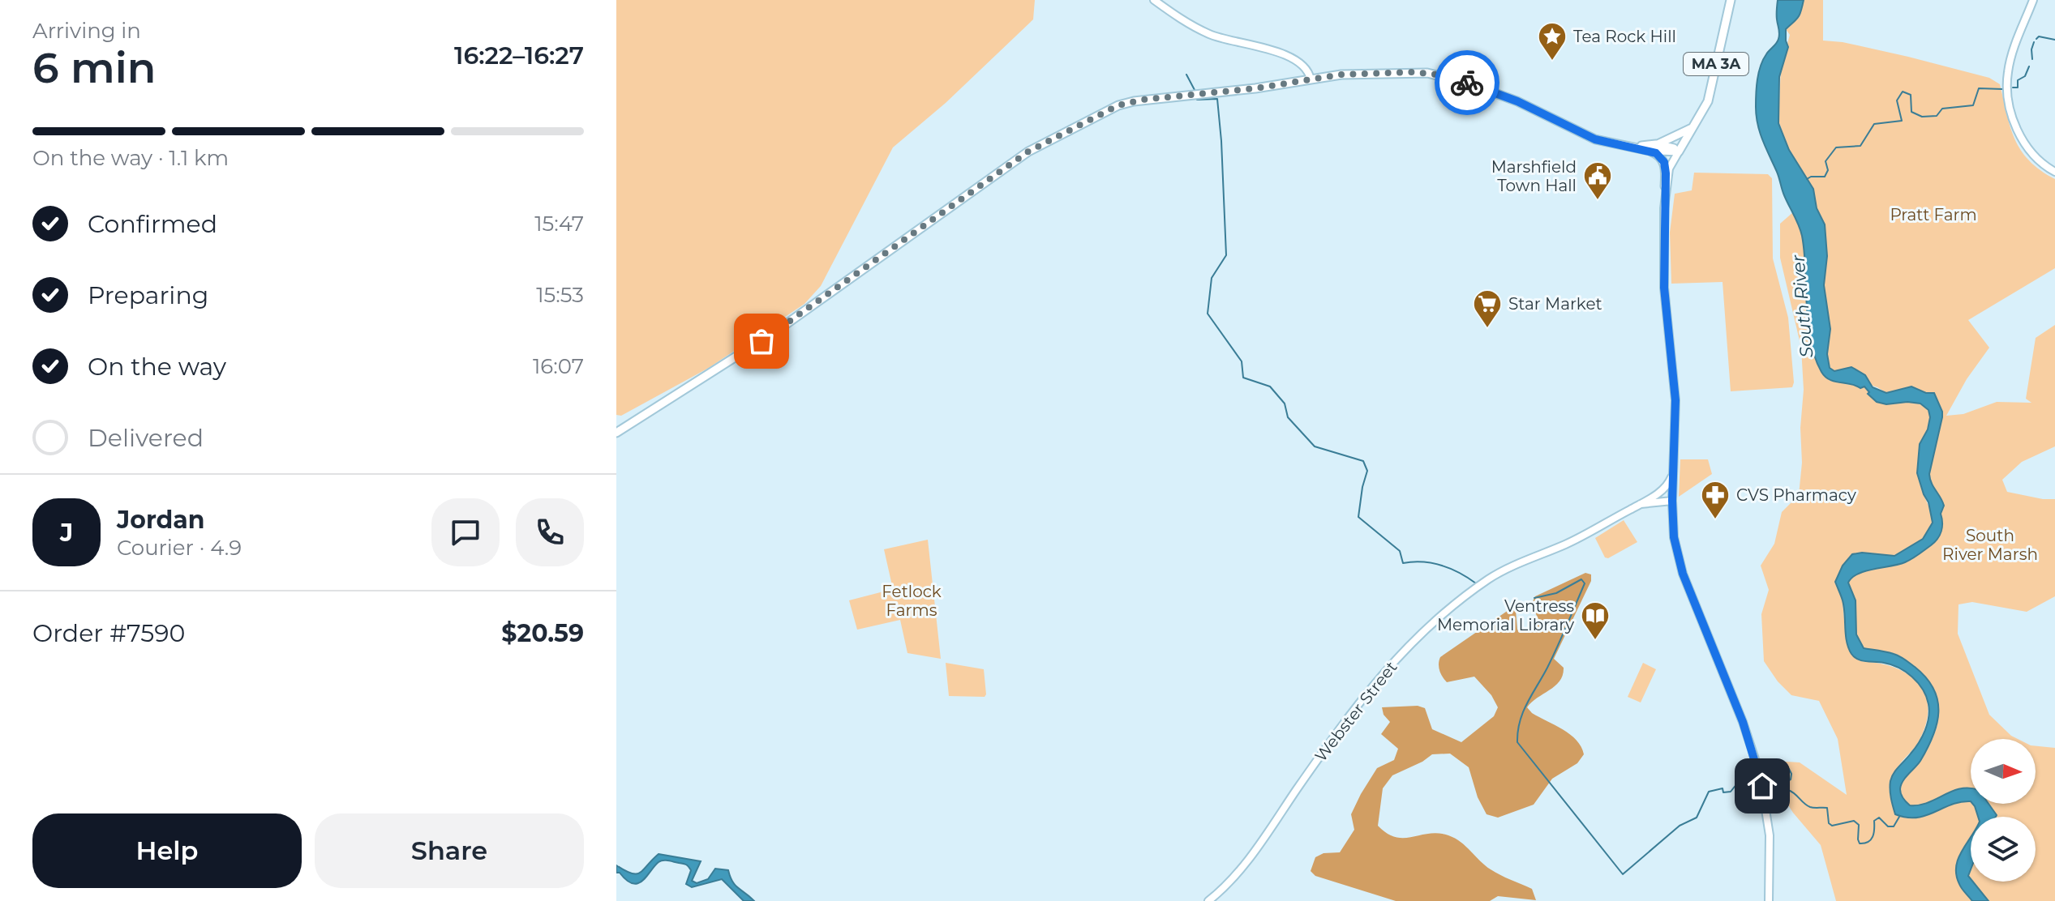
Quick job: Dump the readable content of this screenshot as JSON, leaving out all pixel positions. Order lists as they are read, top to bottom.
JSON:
{
  "streets": {
    "main road": ["MA 3A", "Webster Street"]
  },
  "water": ["South River"],
  "parks": ["Pratt Farm", "South River Marsh", "Fetlock Farms"],
  "places": {
    "place": ["Tea Rock Hill"],
    "public building": ["Marshfield Town Hall"],
    "supermarket": ["Star Market"],
    "pharmacy": ["CVS Pharmacy"],
    "library": ["Ventress Memorial Library"]
  },
  "north": "right",
  "page": {
    "heading": ["6 min", "Arriving in", "16:22–16:27"],
    "panel": [
      "Jordan",
      "Courier · 4.9",
      "Order #7590",
      "$20.59"
    ],
    "bar": "On the way · 1.1 km",
    "list": [
      ["Confirmed", "15:47"],
      ["Preparing", "15:53"],
      ["On the way", "16:07"],
      "Delivered"
    ],
    "round": "J",
    "buttons": ["Help", "Share"]
  }
}
